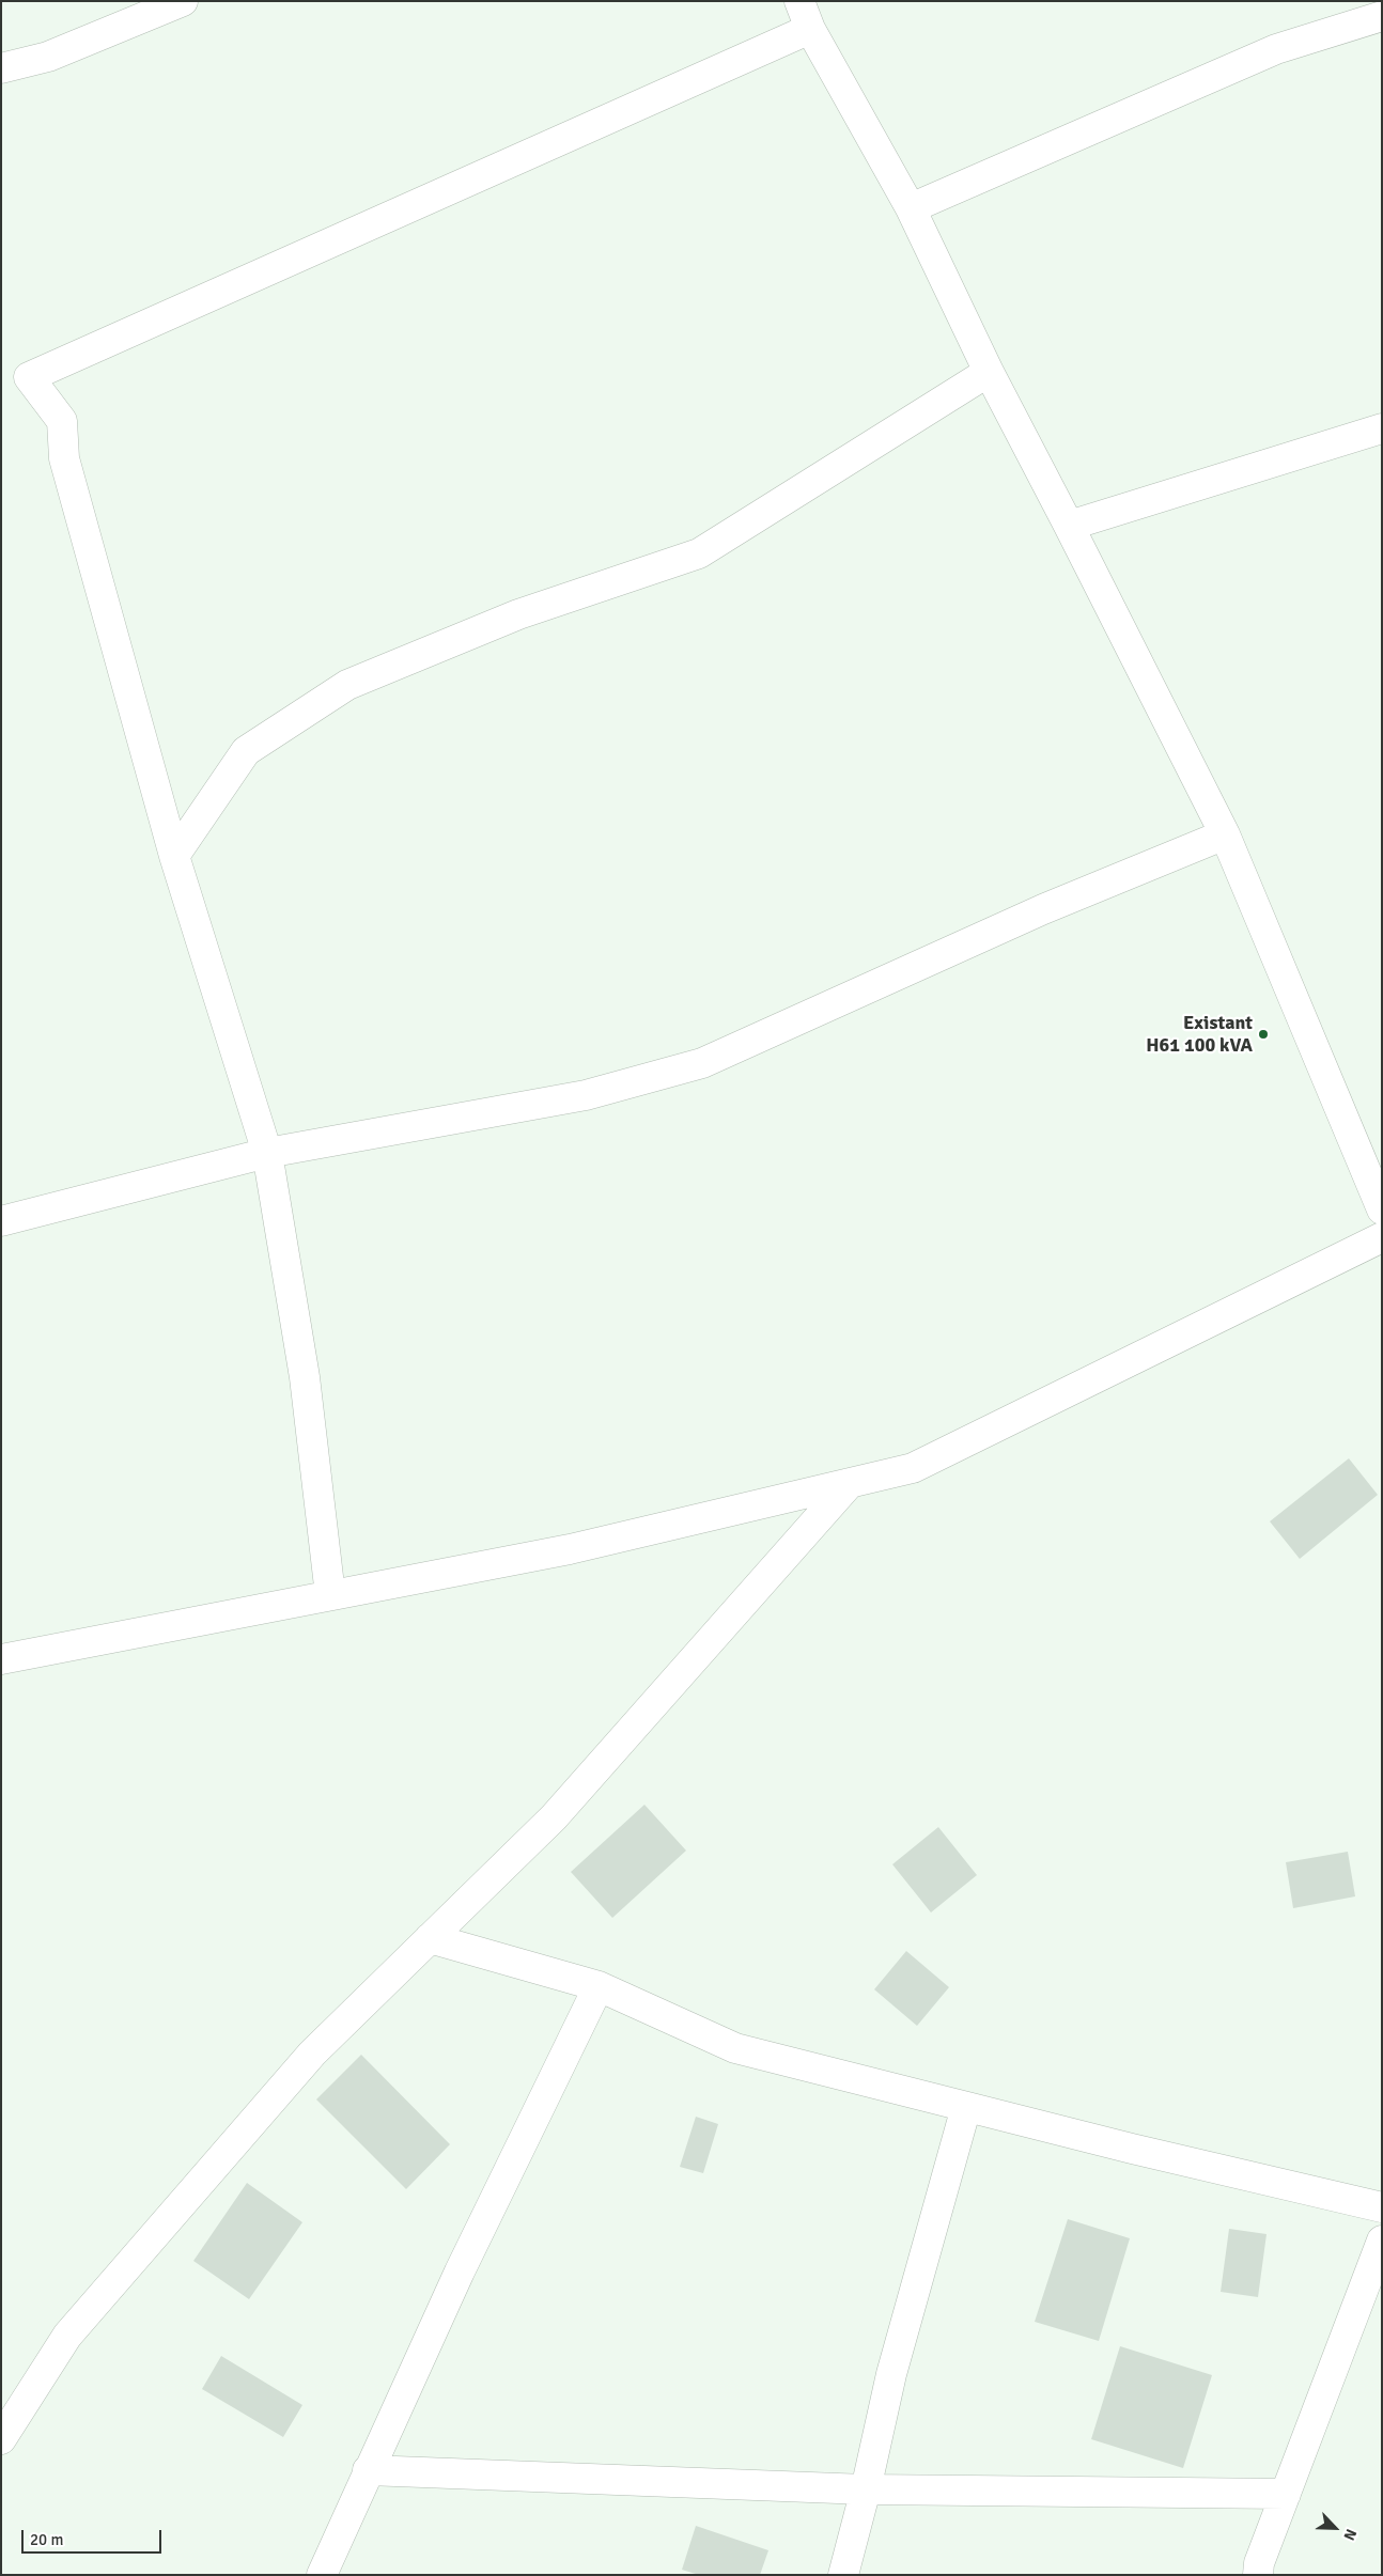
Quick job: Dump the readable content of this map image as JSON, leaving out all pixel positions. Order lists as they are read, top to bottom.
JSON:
{
  "places": ["Existant H61 100 kVA"],
  "scale_bar": "20 m",
  "north": "bottom right"
}
